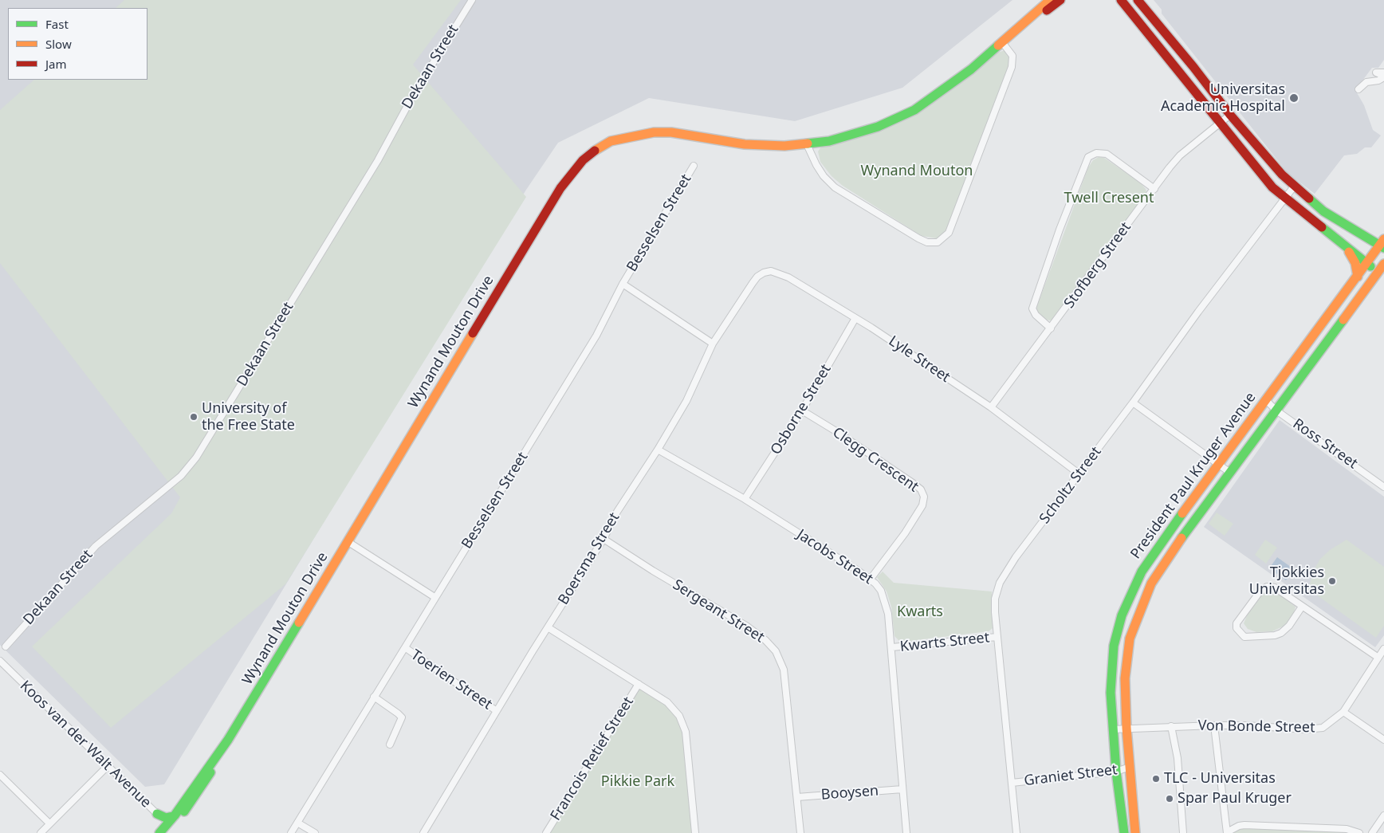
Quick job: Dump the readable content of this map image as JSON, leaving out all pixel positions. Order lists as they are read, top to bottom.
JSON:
{
  "streets": {
    "street": [
      "Dekaan Street",
      "Besselsen Street",
      "Stofberg Street",
      "Wynand Mouton Drive",
      "Lyle Street",
      "Osborne Street",
      "Ross Street",
      "Clegg Crescent",
      "President Paul Kruger Avenue",
      "Scholtz Street",
      "Jacobs Street",
      "Boersma Street",
      "Sergeant Street",
      "Kwarts Street",
      "Toerien Street",
      "Von Bonde Street",
      "Koos van der Walt Avenue",
      "Francois Retief Street",
      "Graniet Street",
      "Booysen"
    ]
  },
  "crossings": [
    ["Besselsen Street", "Toerien Street"],
    ["Stofberg Street", "Lyle Street"],
    ["Wynand Mouton Drive", "Koos van der Walt Avenue"],
    ["Lyle Street", "Osborne Street"],
    ["Lyle Street", "Scholtz Street"],
    ["Lyle Street", "Boersma Street"],
    ["Osborne Street", "Clegg Crescent"],
    ["Osborne Street", "Jacobs Street"],
    ["Ross Street", "President Paul Kruger Avenue"],
    ["Clegg Crescent", "Jacobs Street"],
    ["President Paul Kruger Avenue", "Von Bonde Street"],
    ["President Paul Kruger Avenue", "Graniet Street"],
    ["Scholtz Street", "Kwarts Street"],
    ["Scholtz Street", "Graniet Street"],
    ["Jacobs Street", "Boersma Street"],
    ["Jacobs Street", "Kwarts Street"],
    ["Jacobs Street", "Booysen"],
    ["Boersma Street", "Sergeant Street"],
    ["Boersma Street", "Toerien Street"],
    ["Sergeant Street", "Booysen"]
  ],
  "parks": [
    "Wynand Mouton",
    "Twell Cresent",
    "Kwarts",
    "Pikkie Park"
  ],
  "places": [
    "Universitas Academic Hospital",
    "University of the Free State",
    "Tjokkies Universitas",
    "TLC - Universitas",
    "Spar Paul Kruger"
  ],
  "legend": ["Fast", "Slow", "Jam"]
}
